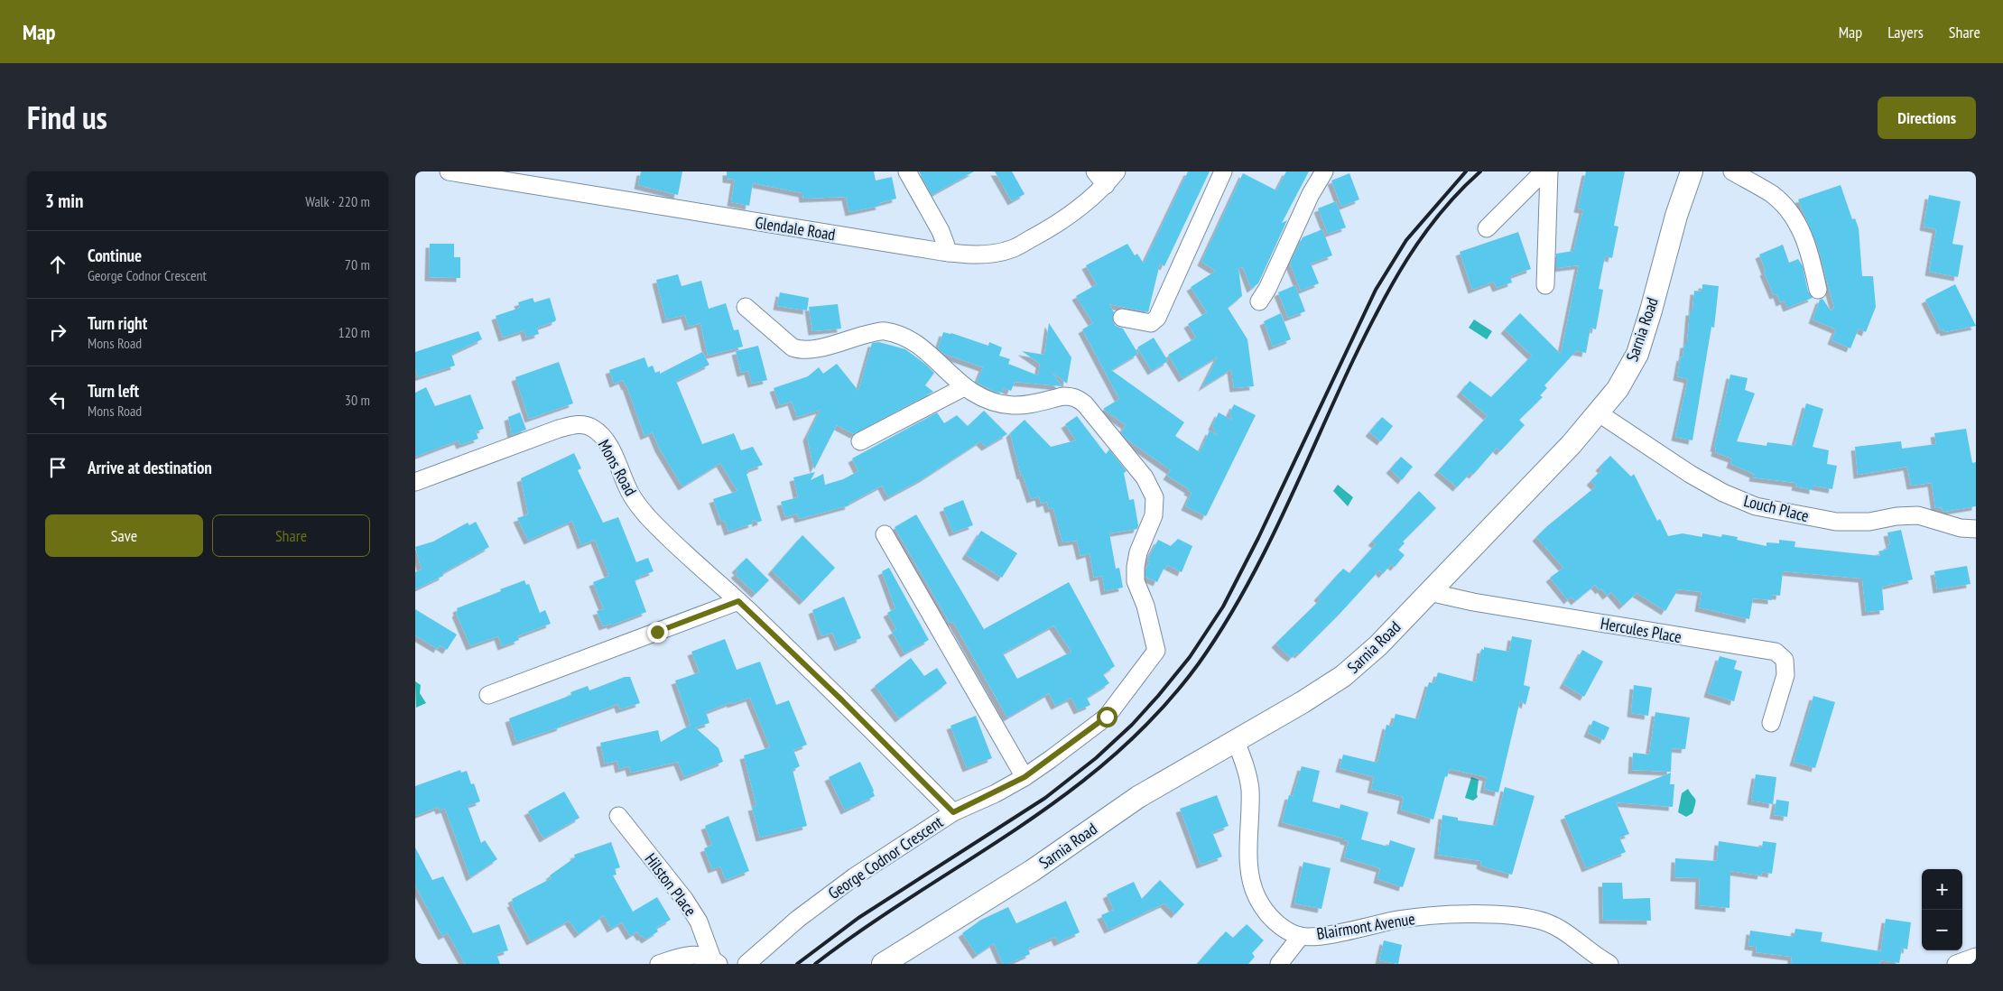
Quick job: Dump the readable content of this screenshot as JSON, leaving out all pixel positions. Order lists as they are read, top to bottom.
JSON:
{
  "streets": {
    "main road": ["Sarnia Road"],
    "street": [
      "Glendale Road",
      "Mons Road",
      "Louch Place",
      "Hercules Place",
      "George Codnor Crescent",
      "Hilston Place",
      "Blairmont Avenue"
    ]
  },
  "crossings": [
    ["Sarnia Road", "Louch Place"],
    ["Sarnia Road", "Hercules Place"],
    ["Sarnia Road", "Blairmont Avenue"],
    ["Mons Road", "George Codnor Crescent"]
  ],
  "page": {
    "header": "Map",
    "nav": ["Map", "Layers", "Share"],
    "title": "Find us",
    "buttons": [
      "Directions",
      ["Save", "Share"]
    ],
    "heading": ["3 min", "Walk · 220 m"],
    "list": [
      ["Continue", "George Codnor Crescent", "70 m"],
      ["Turn right", "Mons Road", "120 m"],
      ["Turn left", "Mons Road", "30 m"],
      "Arrive at destination"
    ],
    "map_buttons": ["+", "−"]
  }
}
